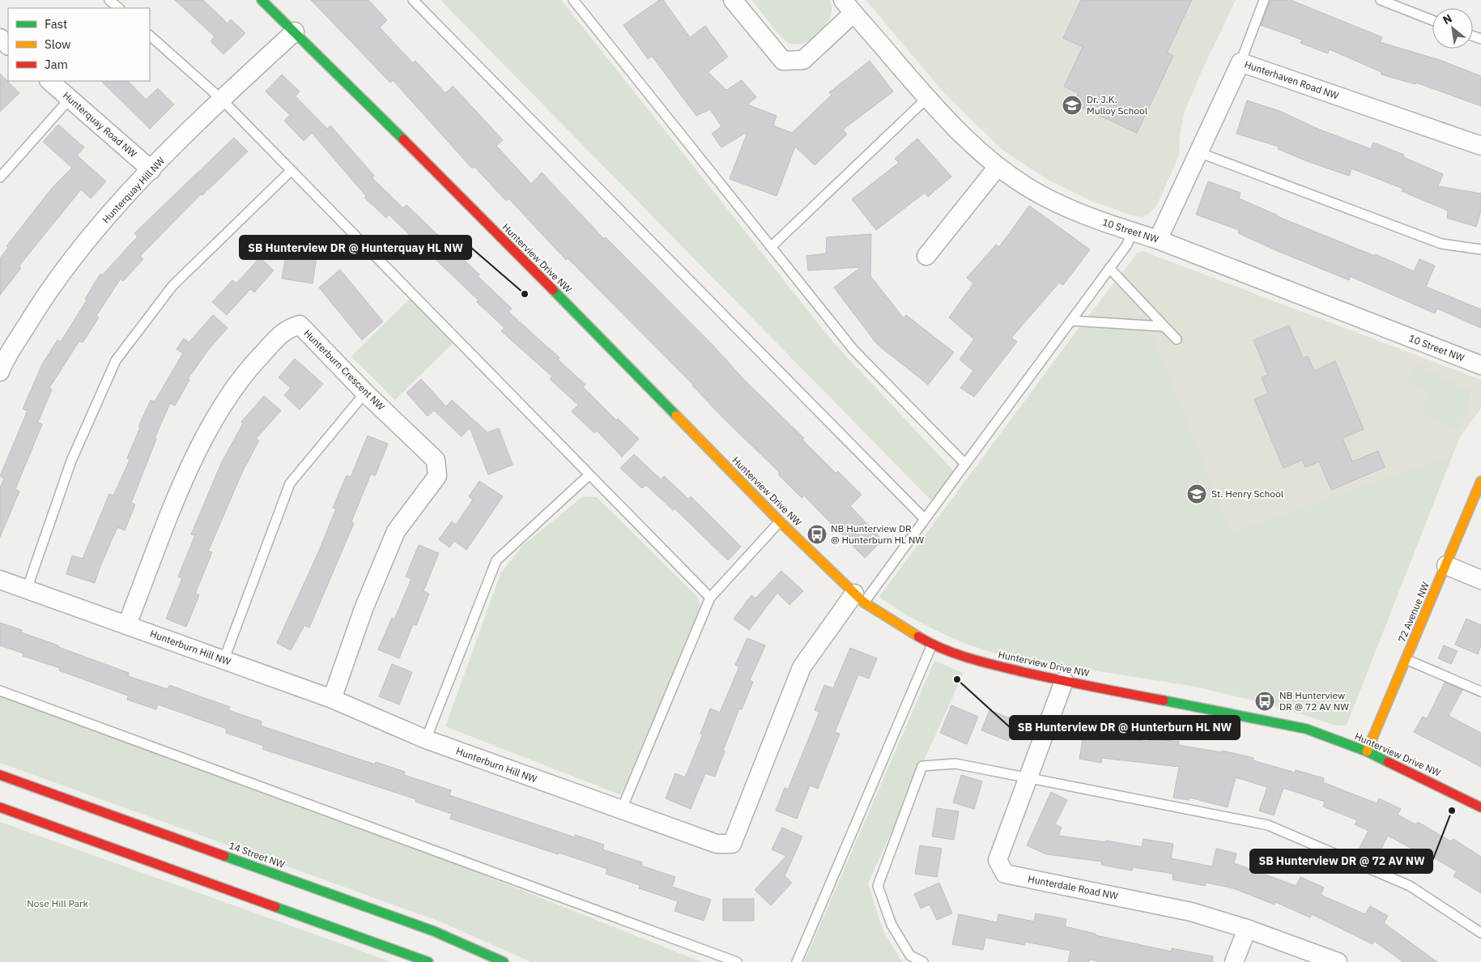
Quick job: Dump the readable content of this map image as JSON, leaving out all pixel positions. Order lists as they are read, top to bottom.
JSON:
{
  "streets": {
    "street": [
      "Hunterhaven Road NW",
      "Hunterquay Road NW",
      "Hunterquay Hill NW",
      "10 Street NW",
      "Hunterview Drive NW",
      "Hunterburn Crescent NW",
      "72 Avenue NW",
      "Hunterburn Hill NW",
      "14 Street NW",
      "Hunterdale Road NW"
    ]
  },
  "crossings": [
    ["Hunterhaven Road NW", "10 Street NW"],
    ["Hunterquay Road NW", "Hunterquay Hill NW"],
    ["Hunterquay Hill NW", "Hunterview Drive NW"],
    ["Hunterview Drive NW", "72 Avenue NW"],
    ["Hunterview Drive NW", "Hunterburn Hill NW"],
    ["Hunterview Drive NW", "Hunterdale Road NW"],
    ["Hunterburn Crescent NW", "Hunterburn Hill NW"]
  ],
  "parks": ["Nose Hill Park"],
  "places": {
    "school or university": ["Dr. J.K. Mulloy School", "St. Henry School"],
    "other": ["SB Hunterview DR @ Hunterquay HL NW", "SB Hunterview DR @ Hunterburn HL NW", "SB Hunterview DR @ 72 AV NW"],
    "bus stop": ["NB Hunterview DR @ Hunterburn HL NW", "NB Hunterview DR @ 72 AV NW"]
  },
  "legend": ["Fast", "Slow", "Jam"],
  "north": "top left"
}
